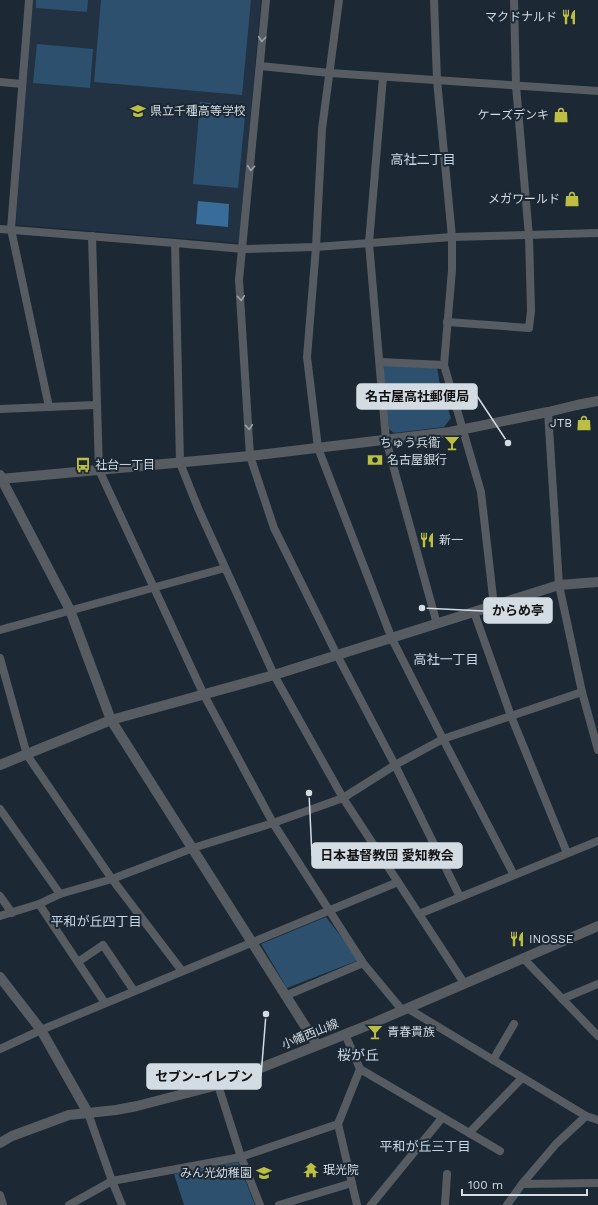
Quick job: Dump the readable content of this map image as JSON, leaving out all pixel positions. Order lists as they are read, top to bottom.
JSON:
{
  "streets": {
    "street": ["小幡西山線"]
  },
  "districts": [
    "高社二丁目",
    "高社一丁目",
    "平和が丘四丁目",
    "桜が丘",
    "平和が丘三丁目"
  ],
  "places": {
    "restaurant": ["マクドナルド", "新一", "INOSSE"],
    "school or university": ["県立千種高等学校", "みん光幼稚園"],
    "shop": ["ケーズデンキ", "メガワールド", "JTB"],
    "bar": ["ちゅう兵衞", "青春貴族"],
    "other": [
      "名古屋高社郵便局",
      "からめ亭",
      "日本基督教団 愛知教会",
      "セブン-イレブン"
    ],
    "bank": ["名古屋銀行"],
    "bus stop": ["社台一丁目"],
    "temple": ["珉光院"]
  },
  "scale_bar": "100 m"
}
